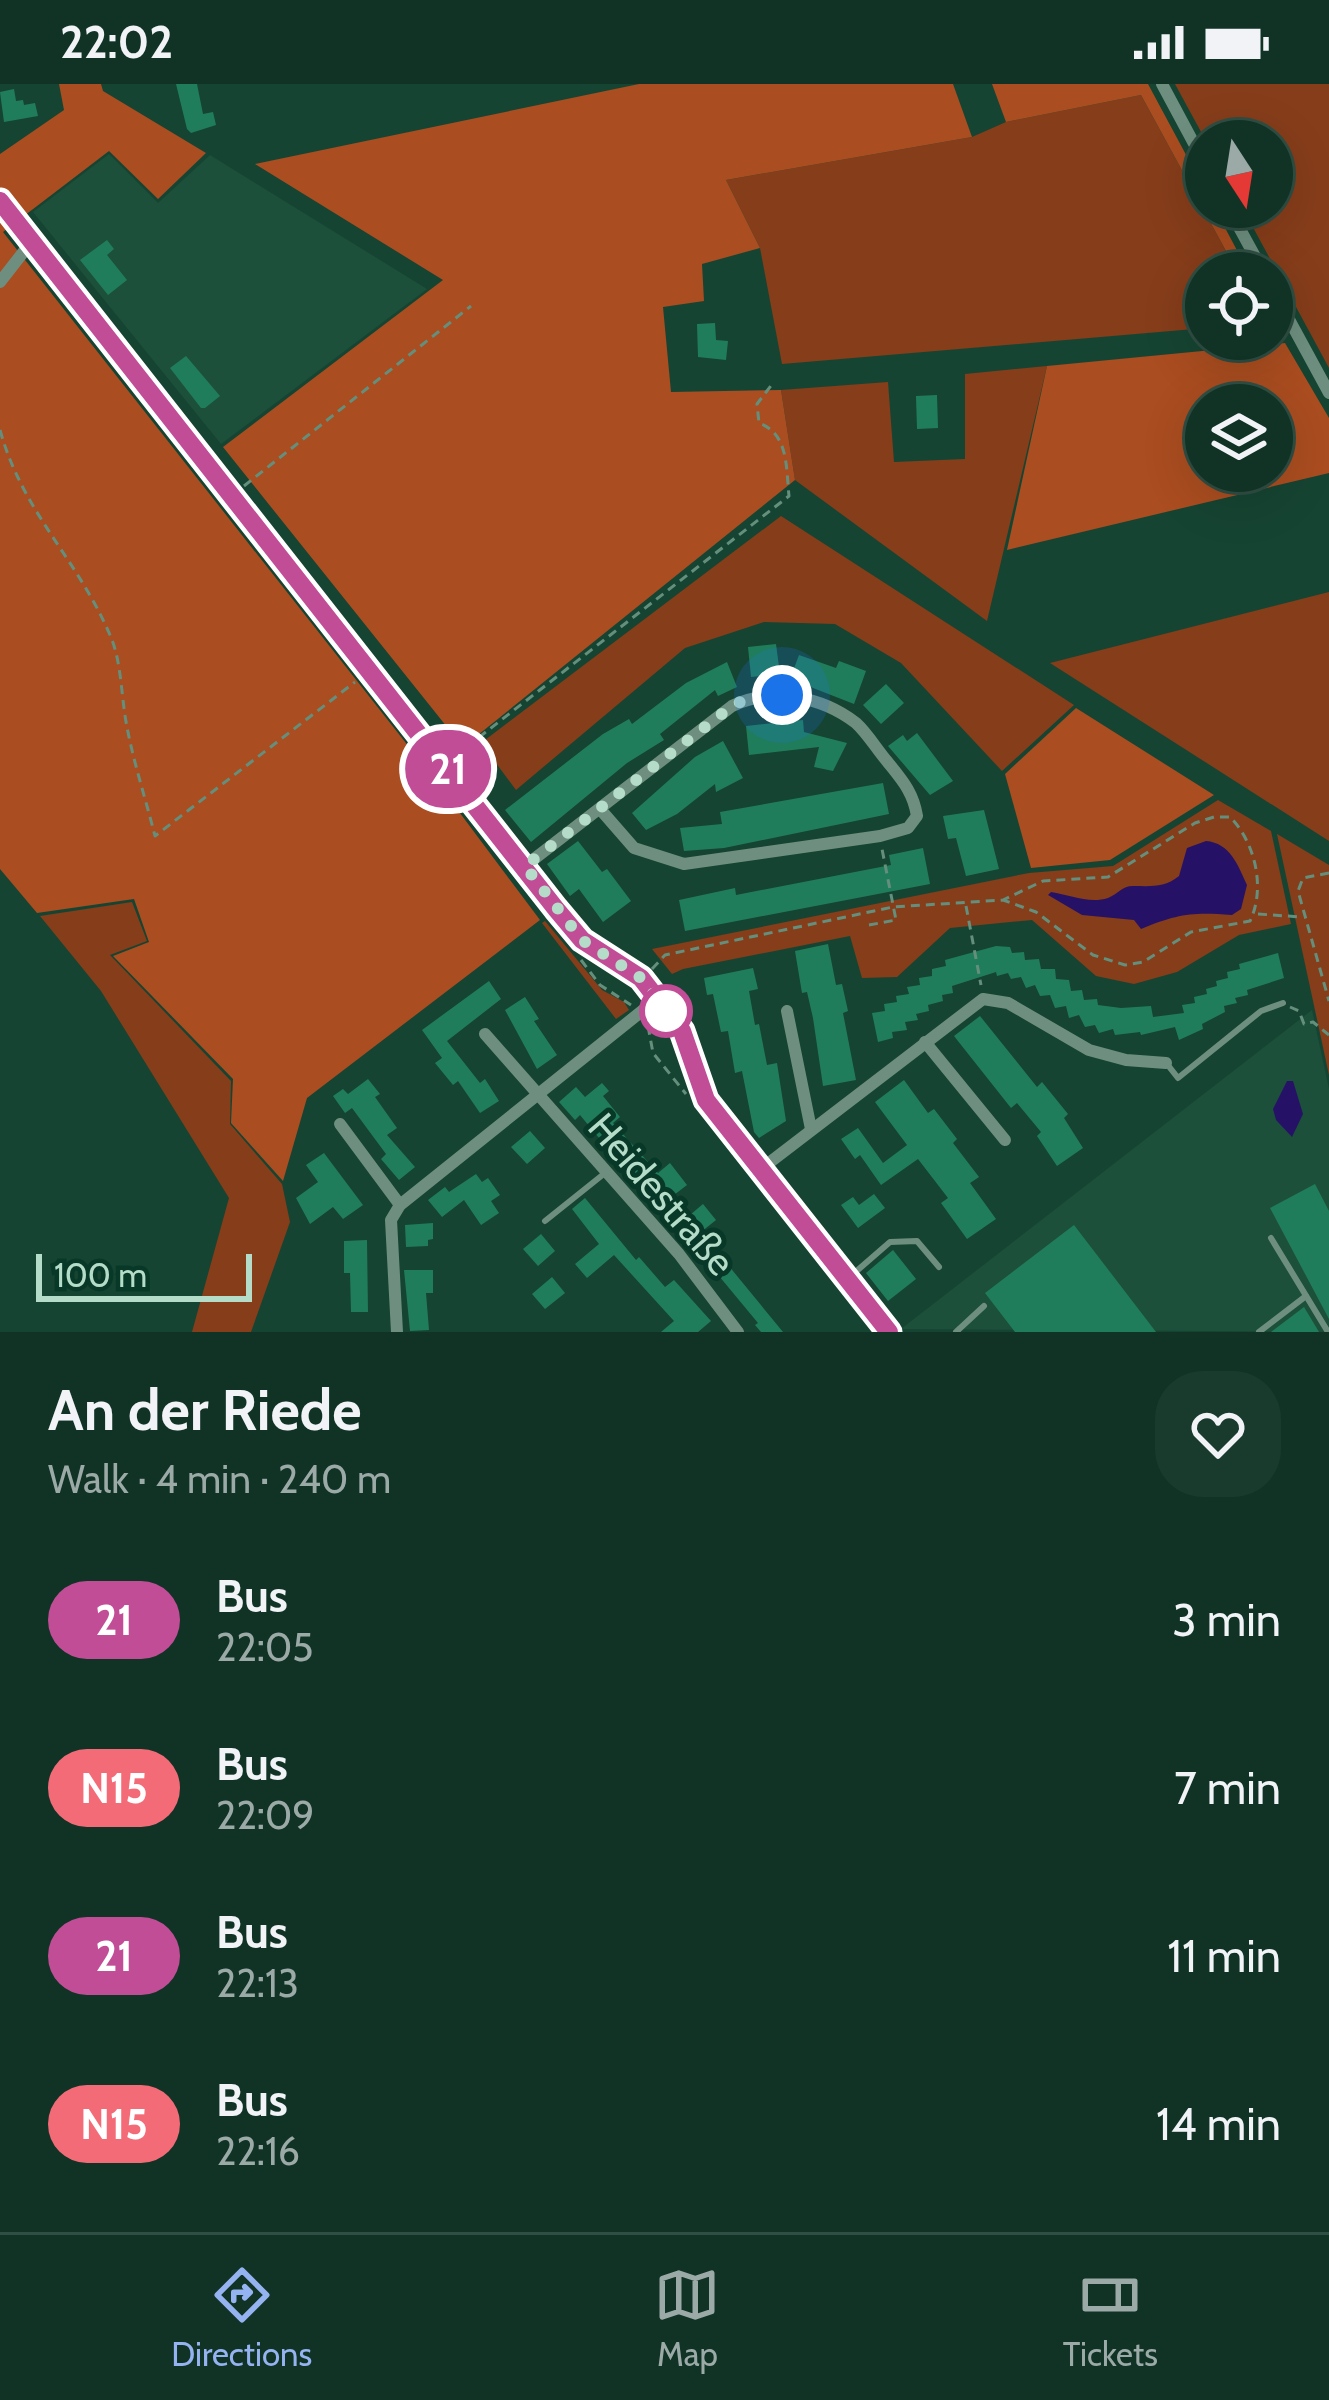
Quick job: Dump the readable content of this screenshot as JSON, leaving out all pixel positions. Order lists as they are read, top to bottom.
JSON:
{
  "streets": {
    "street": ["Heidestraße"]
  },
  "lines": ["bus line 21"],
  "scale_bar": "100 m",
  "north": "bottom",
  "page": {
    "status": "22:02",
    "on_map": "21",
    "scale": "100 m",
    "heading": ["An der Riede", "Walk · 4 min · 240 m"],
    "list": [
      {
        "mark": "21",
        "name": "Bus",
        "note": "22:05",
        "value": "3 min"
      },
      {
        "mark": "N15",
        "name": "Bus",
        "note": "22:09",
        "value": "7 min"
      },
      {
        "mark": "21",
        "name": "Bus",
        "note": "22:13",
        "value": "11 min"
      },
      {
        "mark": "N15",
        "name": "Bus",
        "note": "22:16",
        "value": "14 min"
      }
    ],
    "tabs": ["Directions", "Map", "Tickets"]
  }
}
